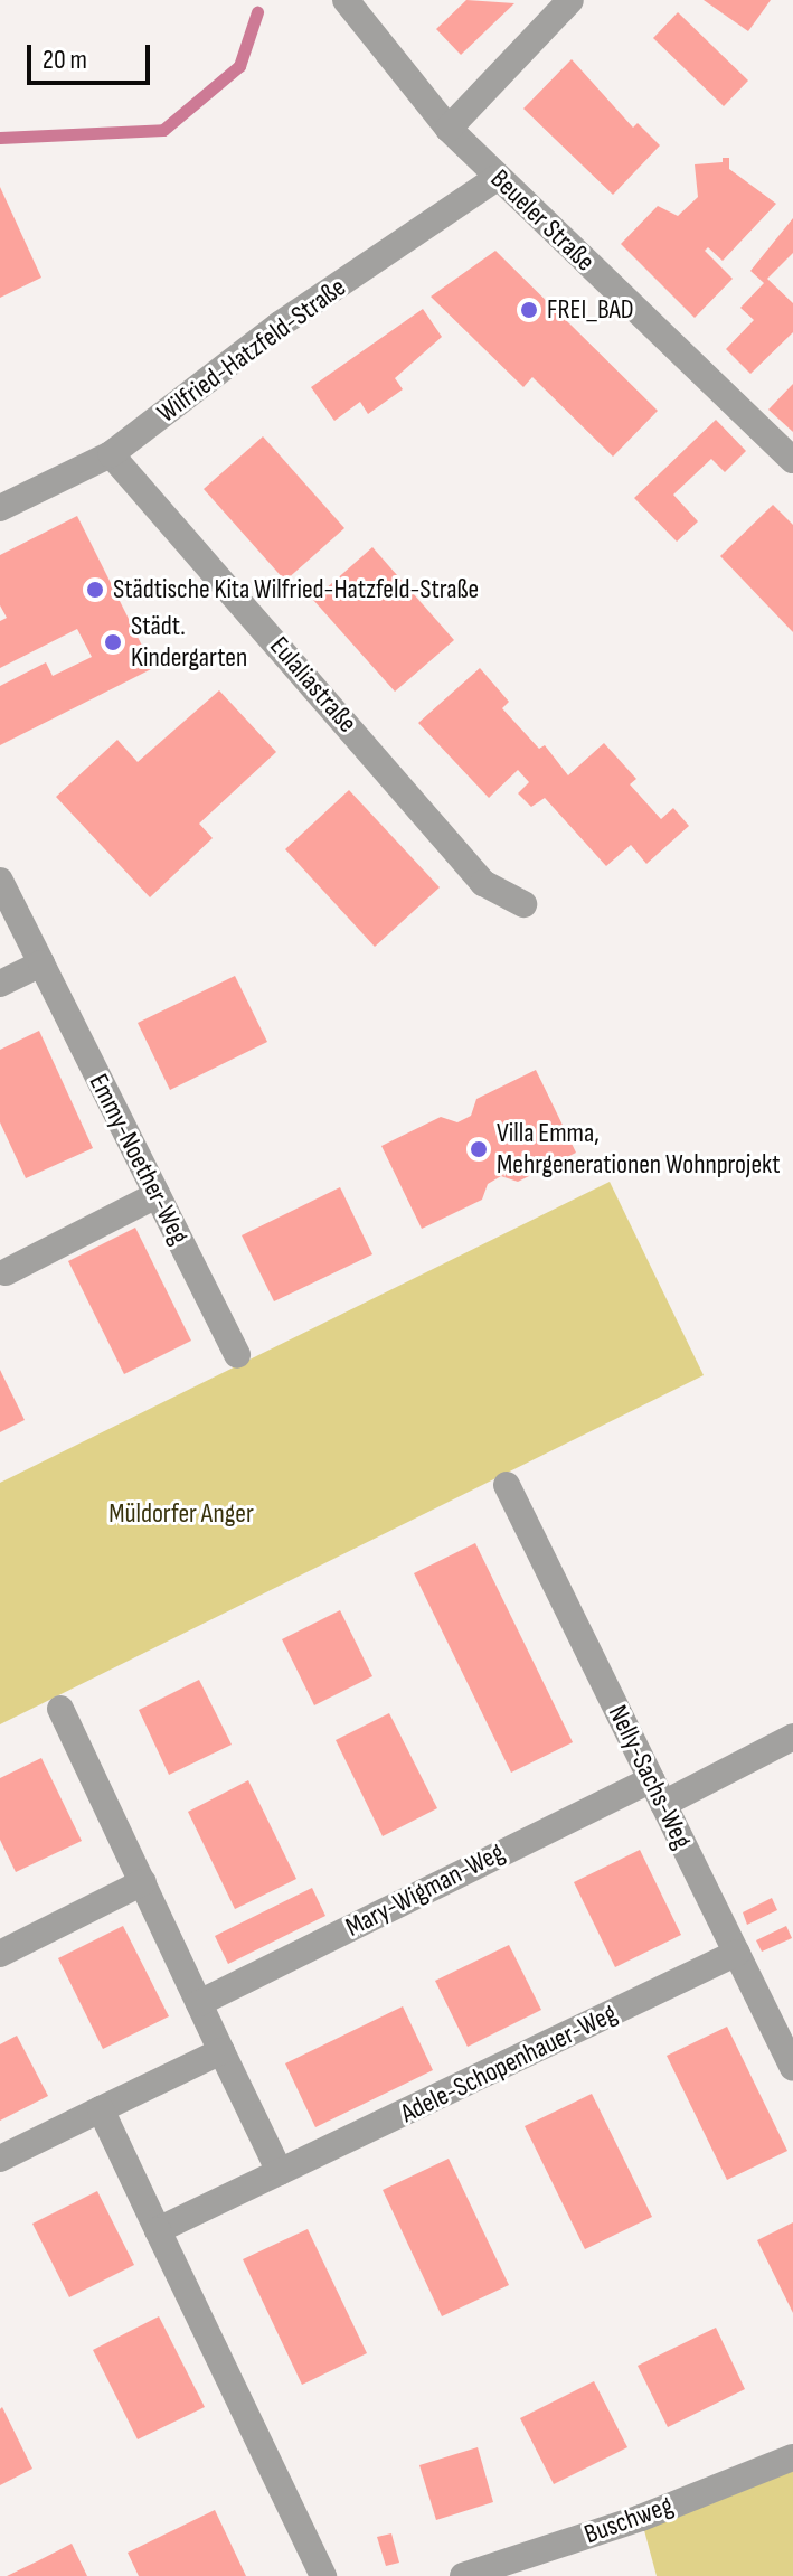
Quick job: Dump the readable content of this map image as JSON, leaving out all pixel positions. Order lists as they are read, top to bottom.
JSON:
{
  "streets": {
    "street": [
      "Beueler Straße",
      "Wilfried-Hatzfeld-Straße",
      "Eulaliastraße",
      "Emmy-Noether-Weg",
      "Nelly-Sachs-Weg",
      "Mary-Wigman-Weg",
      "Adele-Schopenhauer-Weg",
      "Buschweg"
    ]
  },
  "crossings": [
    ["Beueler Straße", "Wilfried-Hatzfeld-Straße"],
    ["Wilfried-Hatzfeld-Straße", "Eulaliastraße"],
    ["Nelly-Sachs-Weg", "Mary-Wigman-Weg"],
    ["Nelly-Sachs-Weg", "Adele-Schopenhauer-Weg"]
  ],
  "parks": ["Müldorfer Anger"],
  "places": [
    "FREI_BAD",
    "Städtische Kita Wilfried-Hatzfeld-Straße",
    "Städt. Kindergarten",
    "Villa Emma, Mehrgenerationen Wohnprojekt"
  ],
  "scale_bar": "20 m"
}
